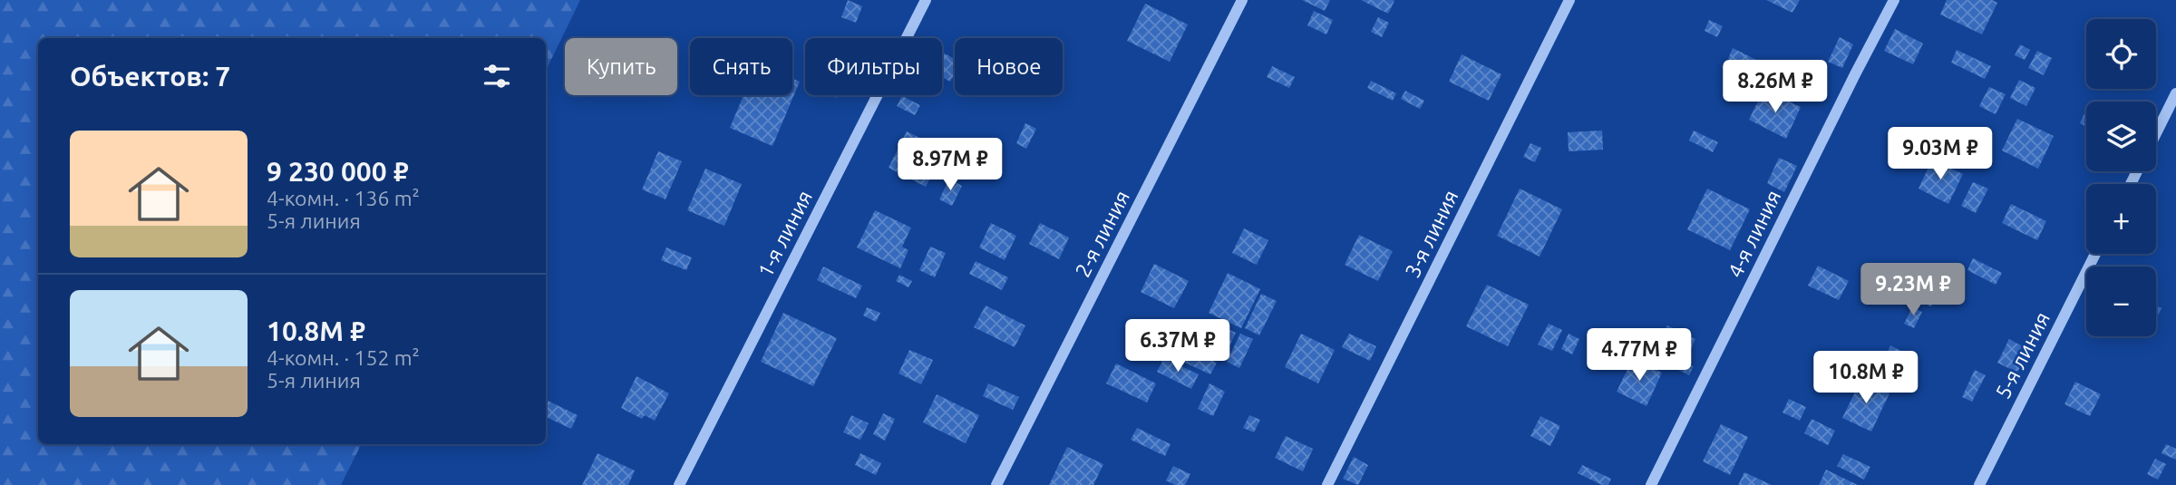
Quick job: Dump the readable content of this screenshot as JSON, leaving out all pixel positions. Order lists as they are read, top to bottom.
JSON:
{
  "streets": {
    "street": [
      "1-я линия",
      "2-я линия",
      "3-я линия",
      "4-я линия",
      "5-я линия"
    ]
  },
  "page": {
    "map_buttons": ["+", "−"],
    "chip": [
      "Купить",
      "Снять",
      "Фильтры",
      "Новое"
    ],
    "heading": "Объектов: 7",
    "price": [
      "8.26M ₽",
      "9.03M ₽",
      "8.97M ₽",
      "9.23M ₽",
      "6.37M ₽",
      "4.77M ₽",
      "10.8M ₽"
    ],
    "list": [
      {
        "name": "9 230 000 ₽",
        "note": "4-комн. · 136 m² · 5-я линия"
      },
      {
        "name": "10.8M ₽",
        "note": "4-комн. · 152 m² · 5-я линия"
      }
    ]
  }
}
